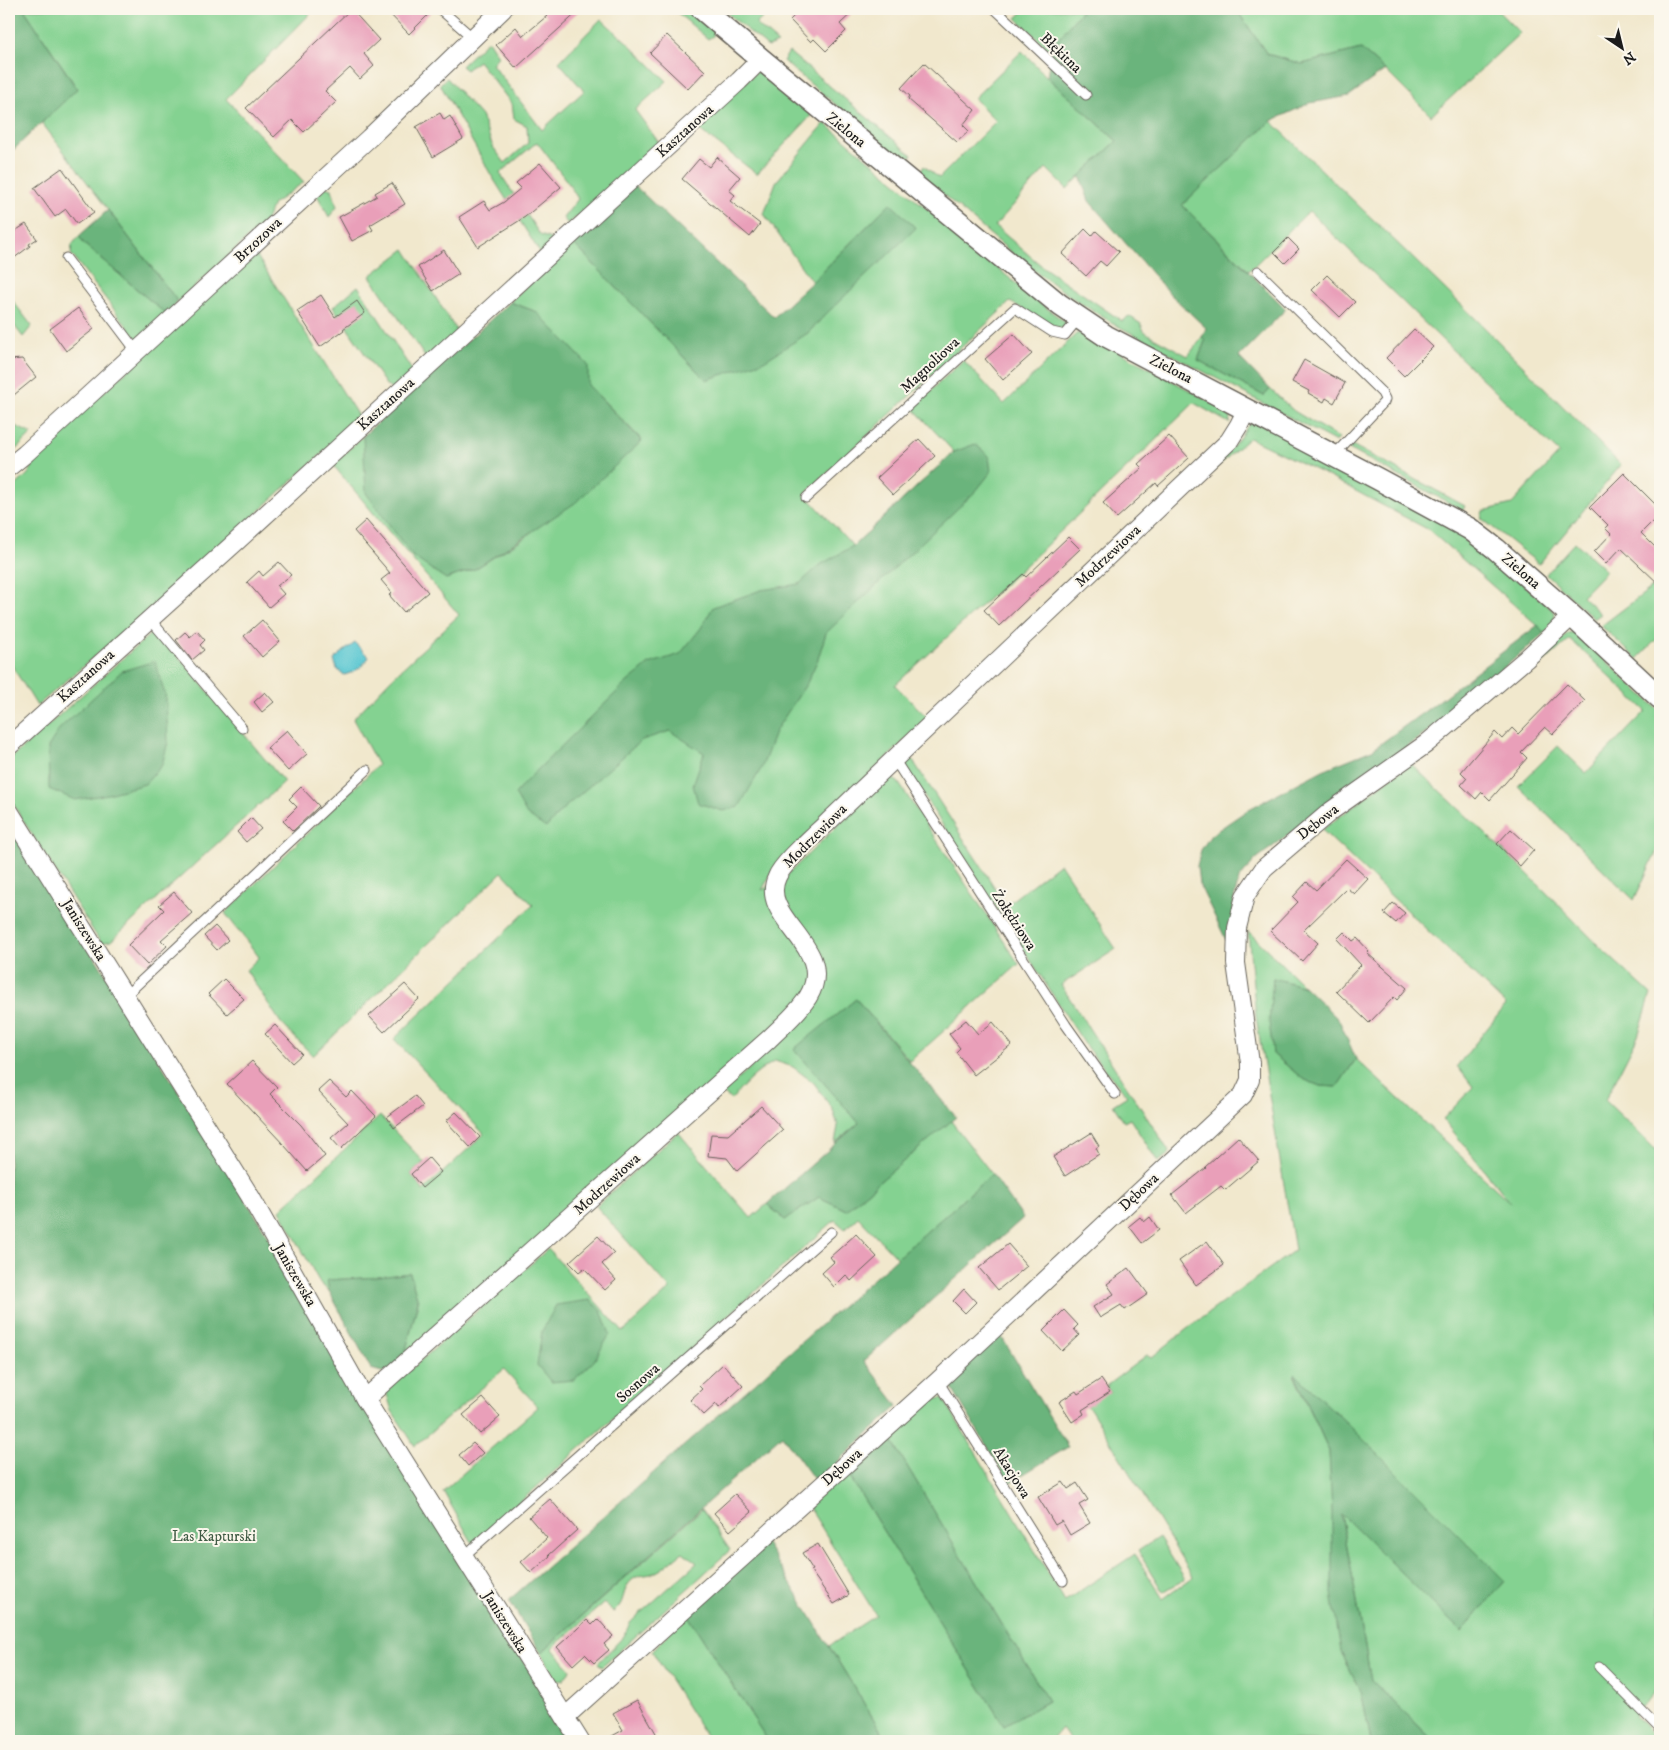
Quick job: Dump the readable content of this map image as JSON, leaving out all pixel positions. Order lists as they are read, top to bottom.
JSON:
{
  "streets": {
    "street": [
      "Zielona",
      "Kasztanowa",
      "Brzozowa",
      "Modrzewiowa",
      "Dębowa",
      "Janiszewska"
    ],
    "lane": [
      "Błękitna",
      "Magnoliowa",
      "Żołędziowa",
      "Sosnowa",
      "Akacjowa"
    ]
  },
  "crossings": [
    ["Zielona", "Kasztanowa"],
    ["Zielona", "Magnoliowa"],
    ["Zielona", "Modrzewiowa"],
    ["Zielona", "Dębowa"],
    ["Modrzewiowa", "Żołędziowa"],
    ["Modrzewiowa", "Janiszewska"],
    ["Dębowa", "Janiszewska"],
    ["Dębowa", "Akacjowa"],
    ["Janiszewska", "Sosnowa"]
  ],
  "parks": ["Las Kapturski"],
  "north": "bottom right"
}
